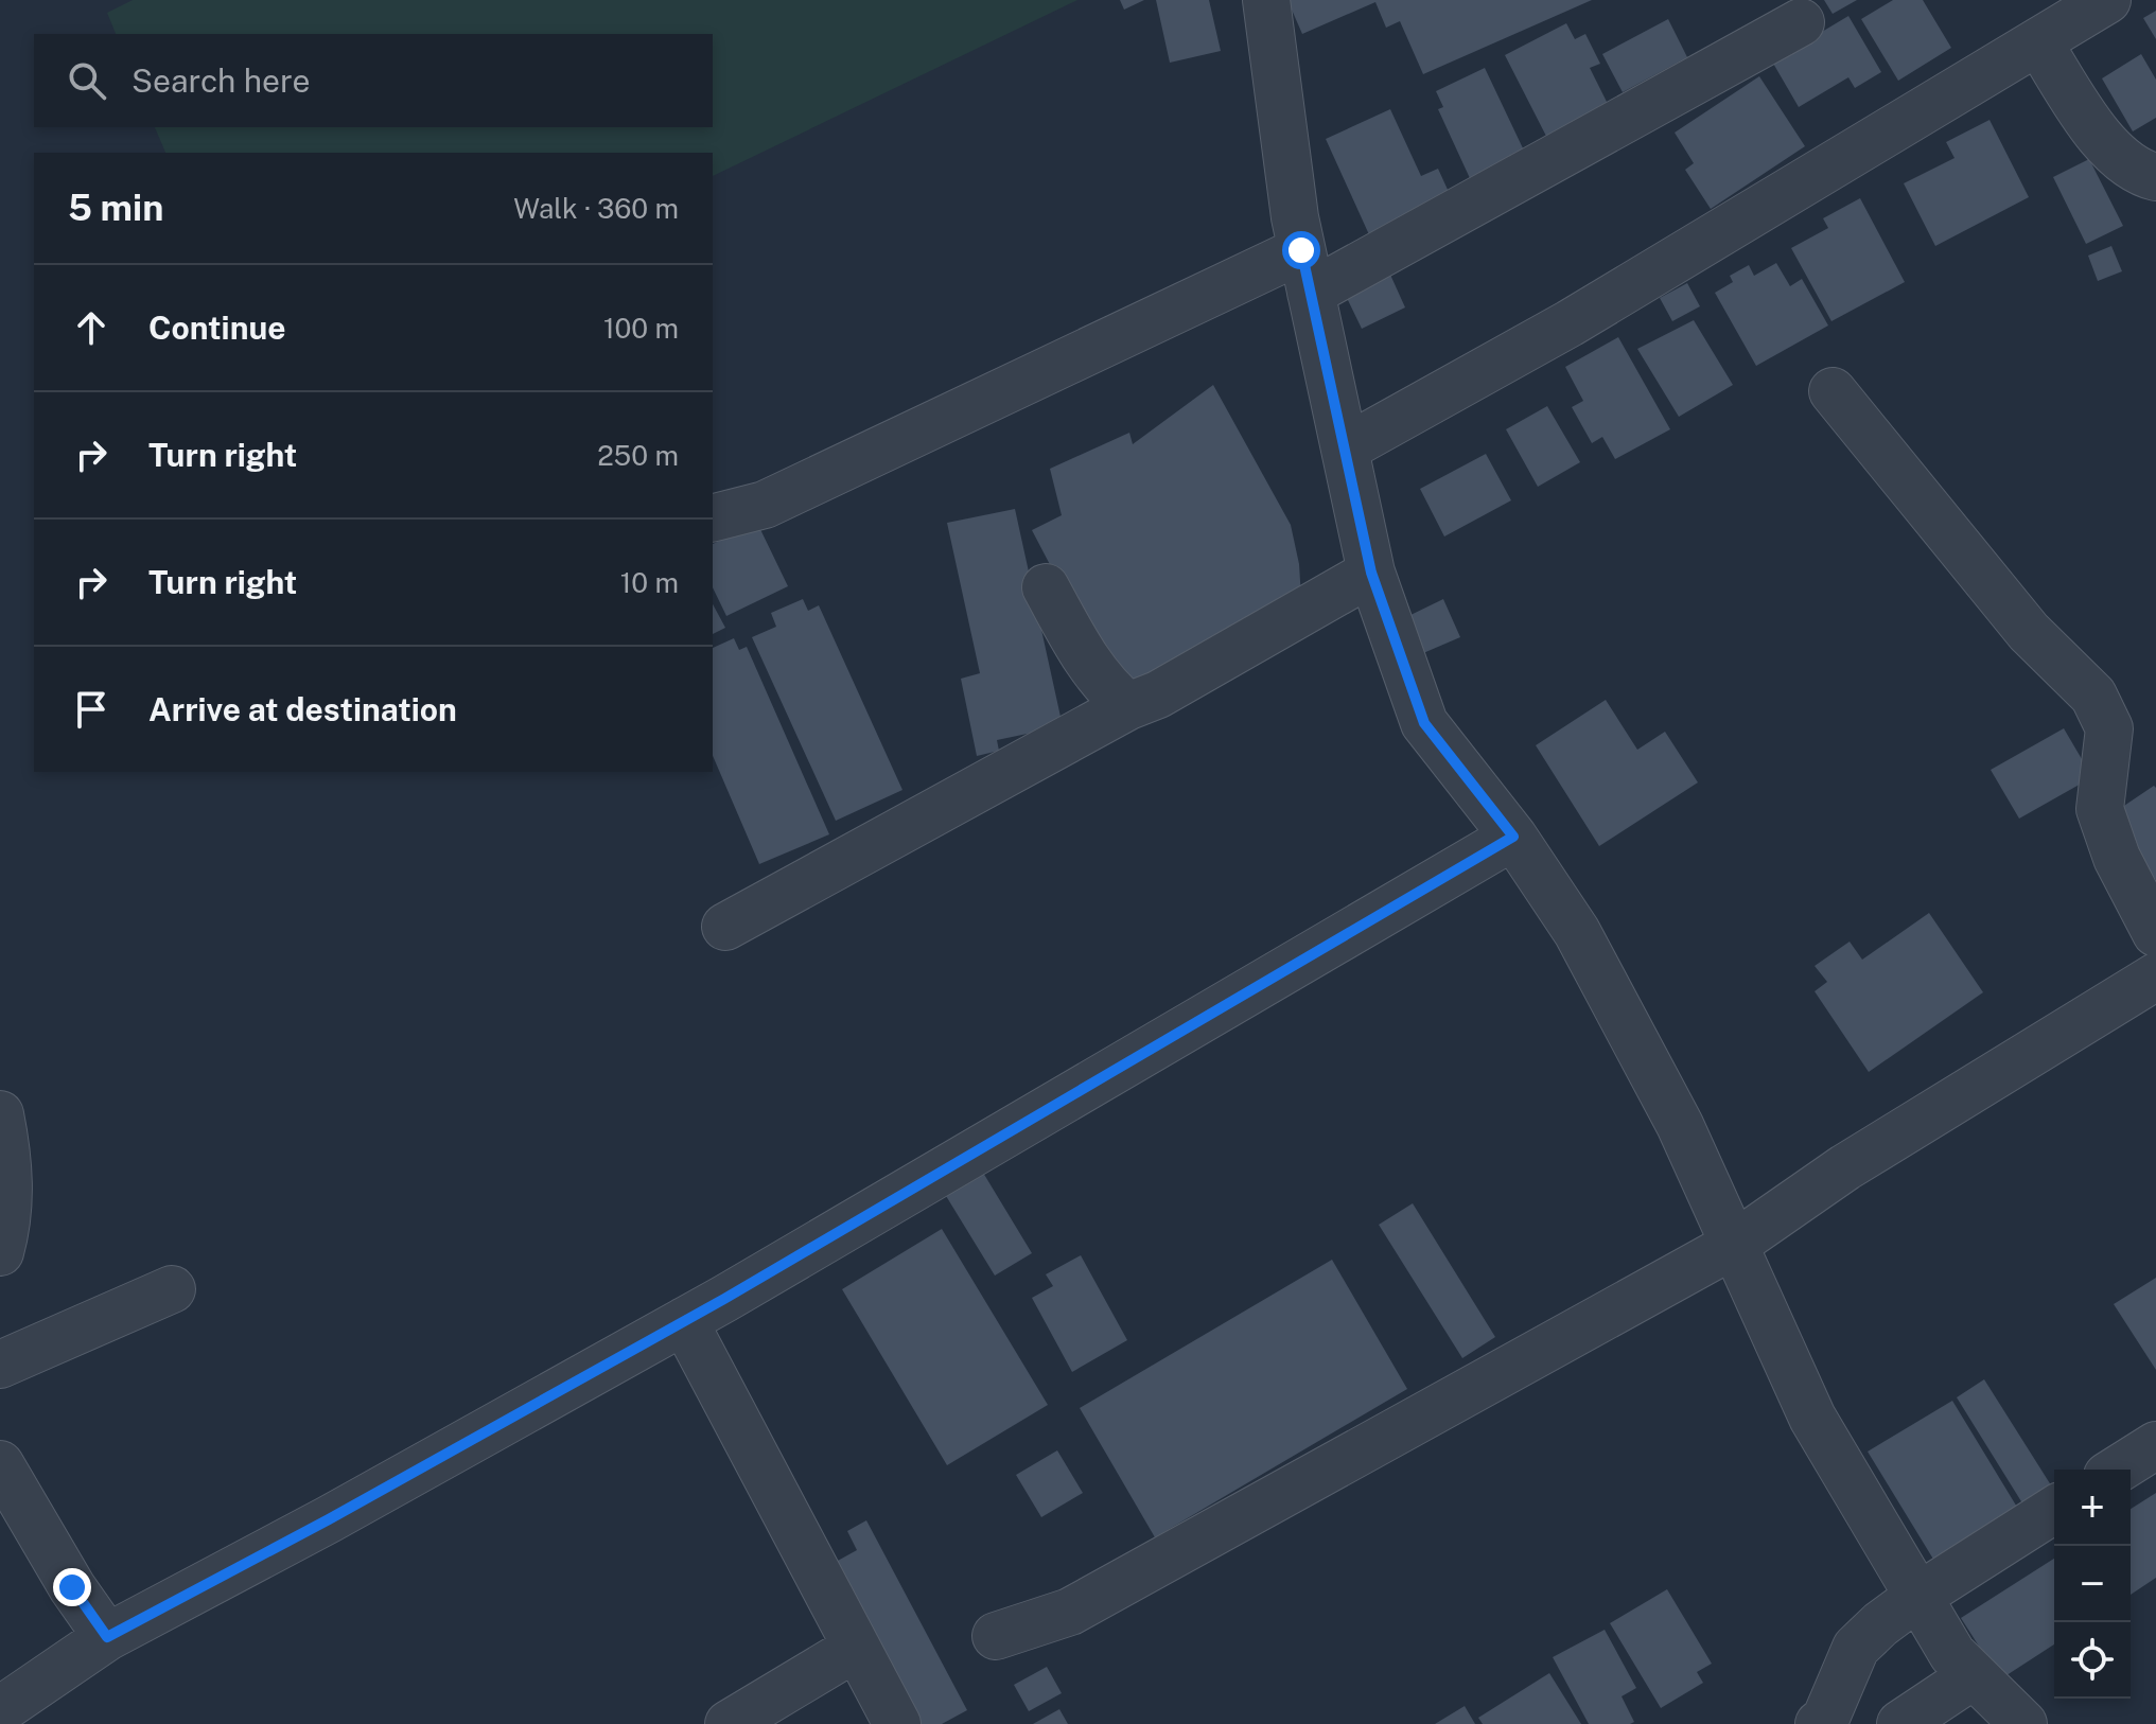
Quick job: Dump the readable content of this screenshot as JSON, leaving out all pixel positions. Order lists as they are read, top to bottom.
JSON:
{
  "page": {
    "search": "Search here",
    "heading": ["5 min", "Walk · 360 m"],
    "list": [
      ["Continue", "100 m"],
      ["Turn right", "250 m"],
      ["Turn right", "10 m"],
      "Arrive at destination"
    ],
    "map_buttons": ["+", "−"]
  }
}
